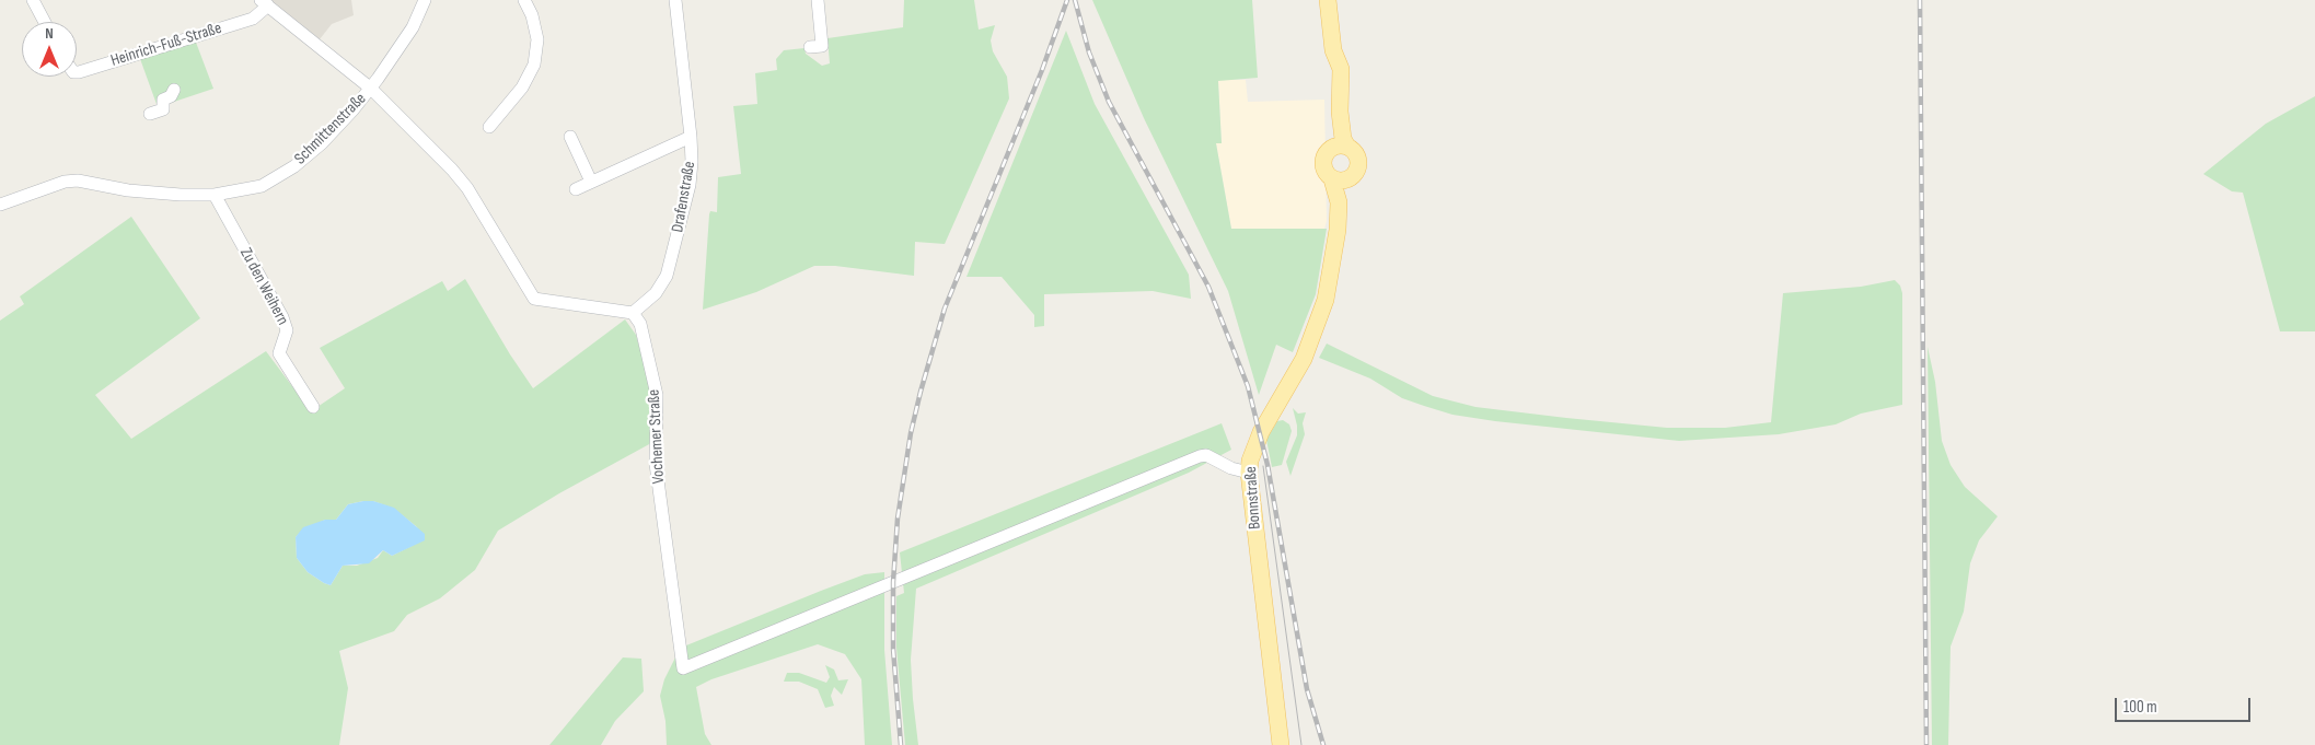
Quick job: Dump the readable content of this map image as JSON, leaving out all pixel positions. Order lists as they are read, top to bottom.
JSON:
{
  "streets": {
    "main road": ["Bonnstraße"],
    "street": [
      "Heinrich-Fuß-Straße",
      "Schmittenstraße",
      "Drafenstraße",
      "Zu den Weihern",
      "Vochemer Straße"
    ]
  },
  "crossings": [
    ["Schmittenstraße", "Zu den Weihern"],
    ["Drafenstraße", "Vochemer Straße"],
    ["Vochemer Straße", "Bonnstraße"]
  ],
  "scale_bar": "100 m",
  "north": "top"
}
